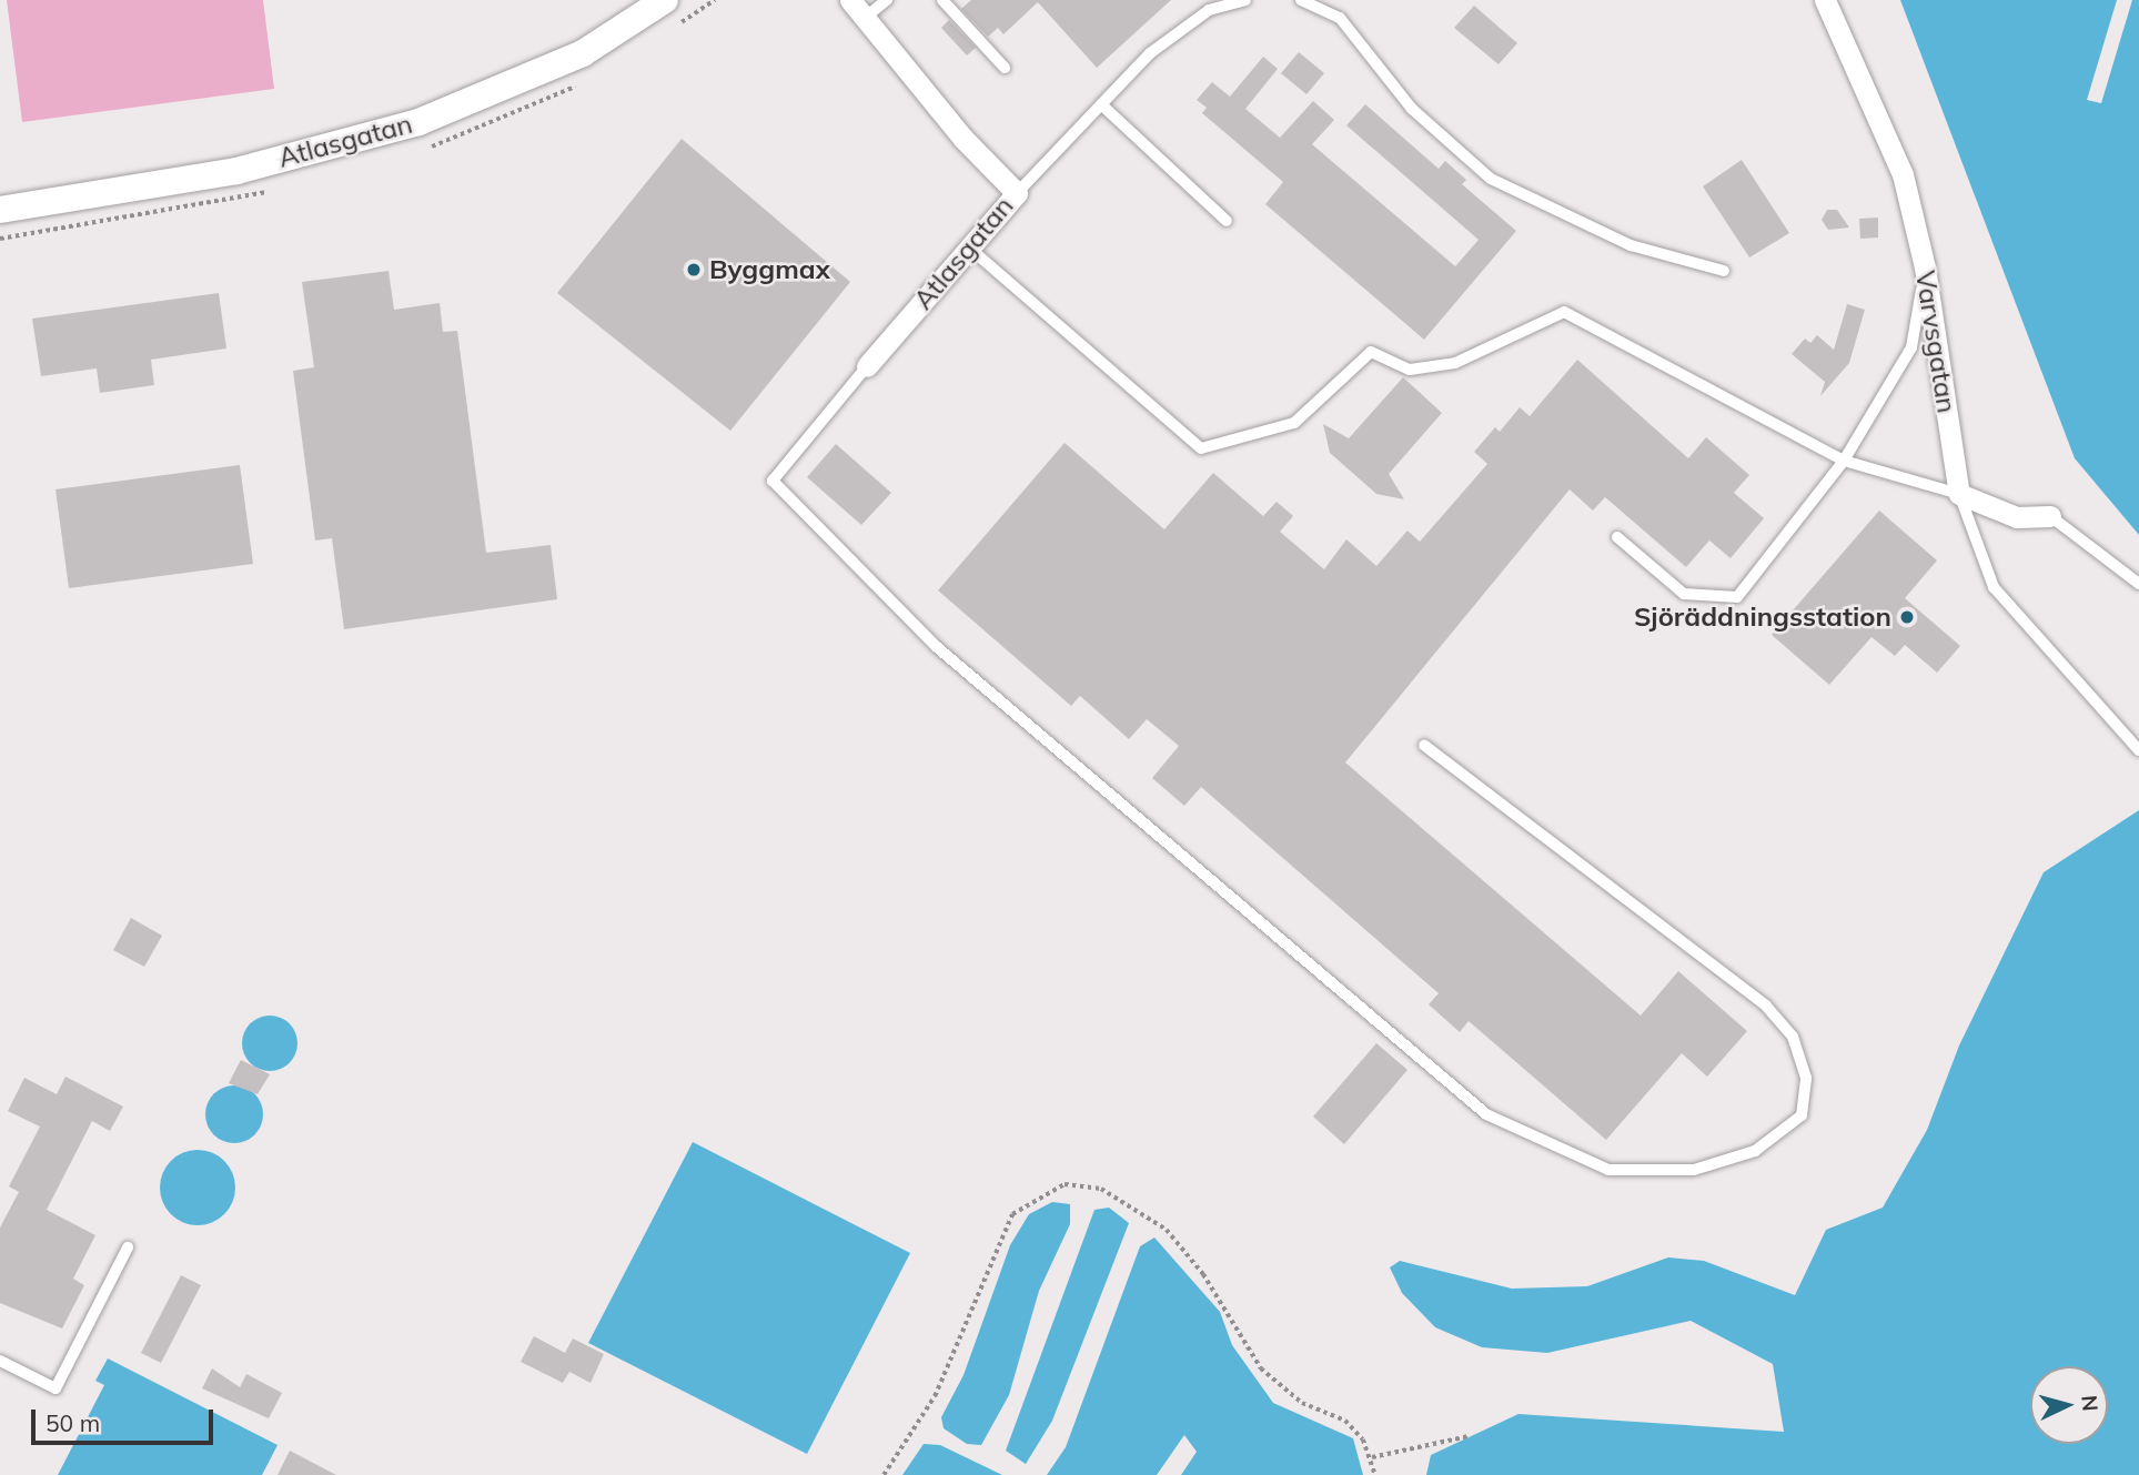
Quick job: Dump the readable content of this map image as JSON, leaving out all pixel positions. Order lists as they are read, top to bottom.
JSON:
{
  "streets": {
    "street": ["Atlasgatan", "Varvsgatan"]
  },
  "places": ["Byggmax", "Sjöräddningsstation"],
  "scale_bar": "50 m",
  "north": "right"
}
